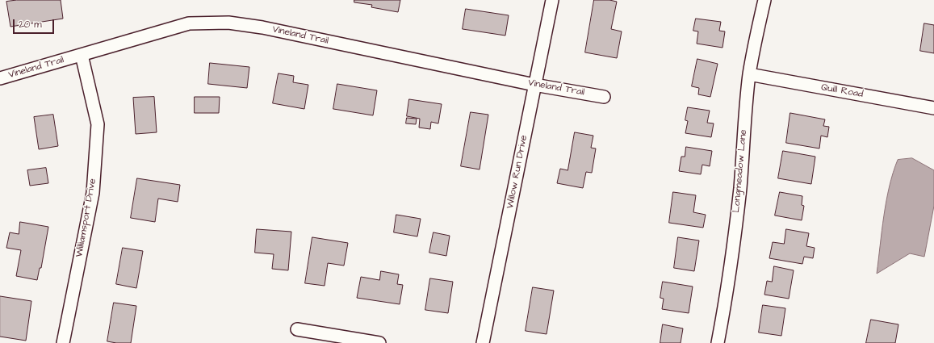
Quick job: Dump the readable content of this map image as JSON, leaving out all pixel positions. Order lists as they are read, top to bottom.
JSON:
{
  "streets": {
    "street": [
      "Vineland Trail",
      "Quill Road",
      "Longmeadow Lane",
      "Willow Run Drive",
      "Williamsport Drive"
    ]
  },
  "crossings": [
    ["Vineland Trail", "Willow Run Drive"],
    ["Vineland Trail", "Williamsport Drive"],
    ["Quill Road", "Longmeadow Lane"]
  ],
  "scale_bar": "20 m"
}
